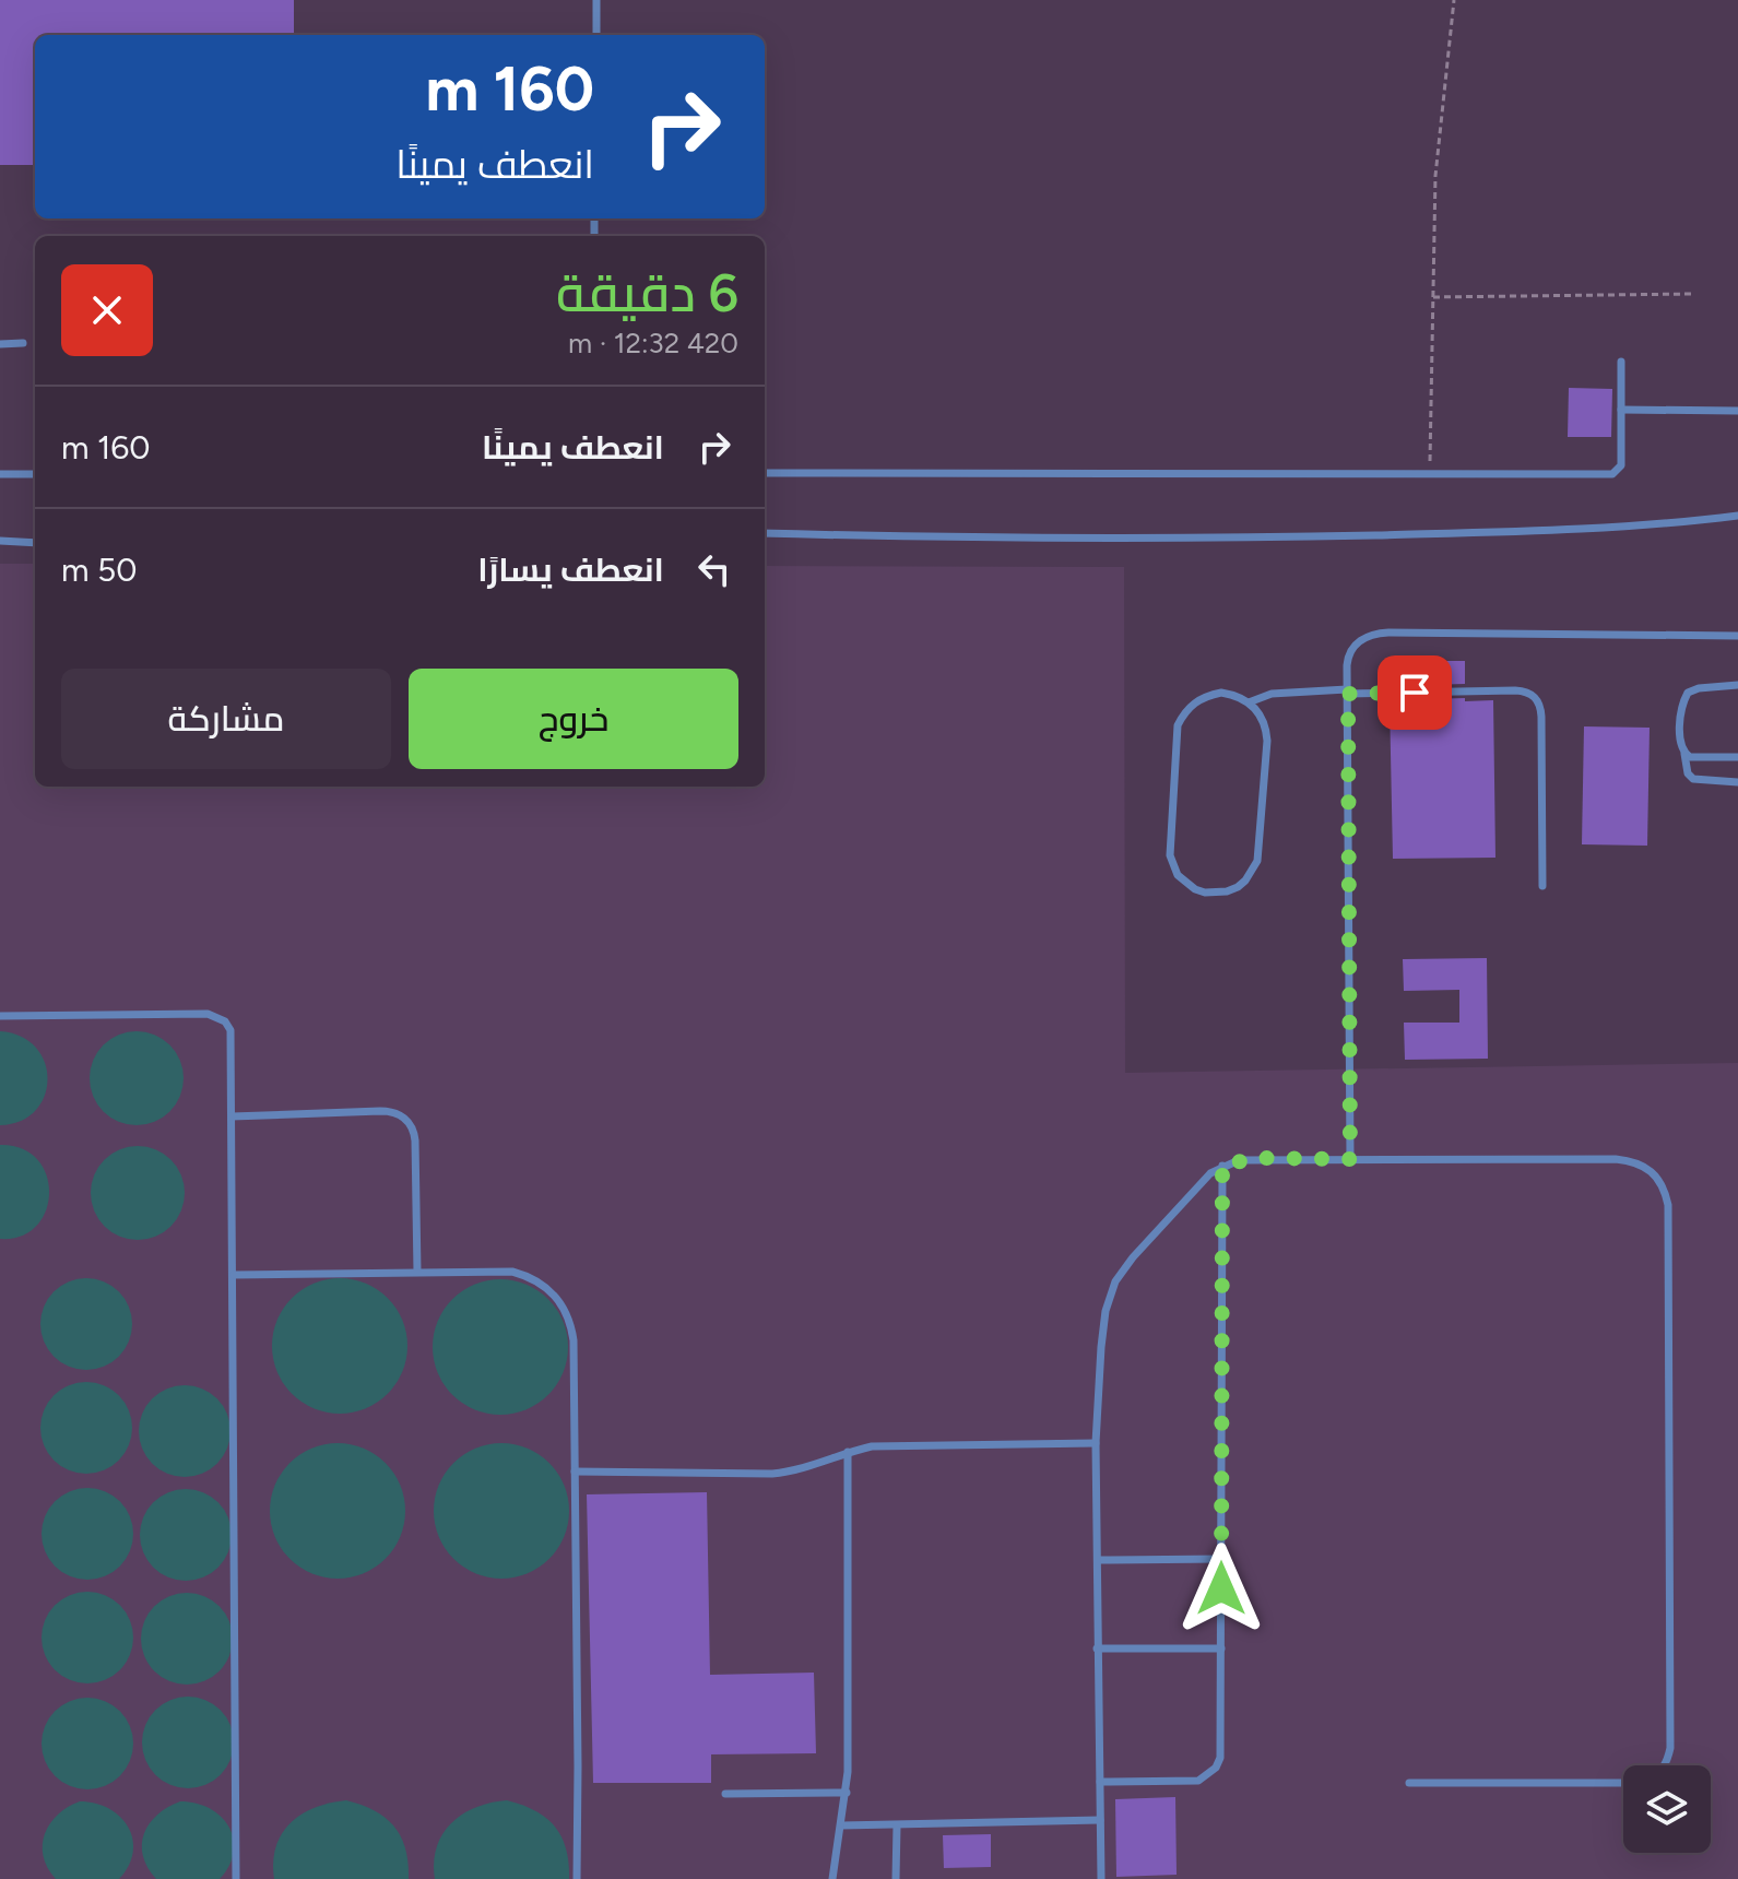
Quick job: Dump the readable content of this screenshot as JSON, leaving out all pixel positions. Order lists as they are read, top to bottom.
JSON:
{
  "page": {
    "turn": ["160 m", "انعطف يمينًا"],
    "heading": ["6 دقيقة", "420 m · 12:32"],
    "list": [
      {
        "name": "انعطف يمينًا",
        "value": "160 m"
      },
      {
        "name": "انعطف يسارًا",
        "value": "50 m"
      }
    ],
    "buttons": ["خروج", "مشاركة"]
  }
}
